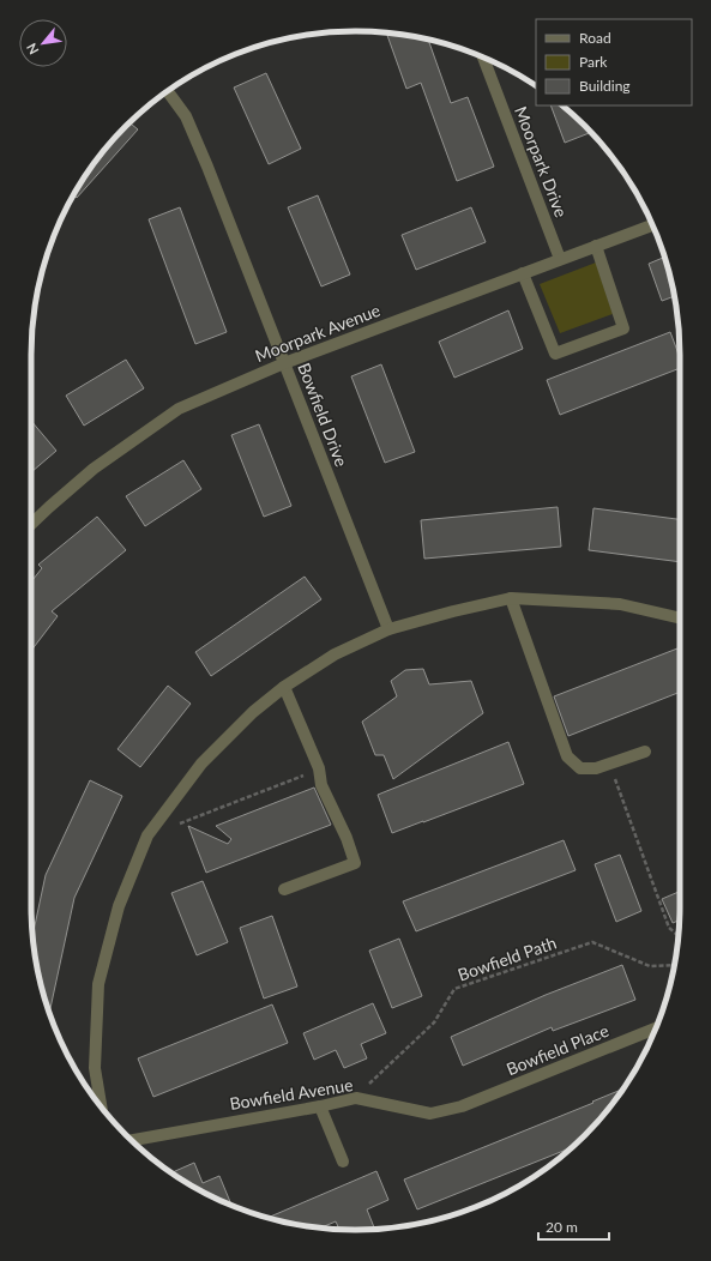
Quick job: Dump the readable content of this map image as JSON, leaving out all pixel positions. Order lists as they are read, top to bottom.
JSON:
{
  "streets": {
    "street": [
      "Moorpark Drive",
      "Moorpark Avenue",
      "Bowfield Drive",
      "Bowfield Place",
      "Bowfield Avenue"
    ],
    "path": ["Bowfield Path"]
  },
  "crossings": [
    ["Moorpark Drive", "Moorpark Avenue"],
    ["Moorpark Avenue", "Bowfield Drive"],
    ["Bowfield Path", "Bowfield Avenue"],
    ["Bowfield Place", "Bowfield Avenue"]
  ],
  "legend": ["Road", "Park", "Building"],
  "scale_bar": "20 m",
  "north": "bottom left"
}
